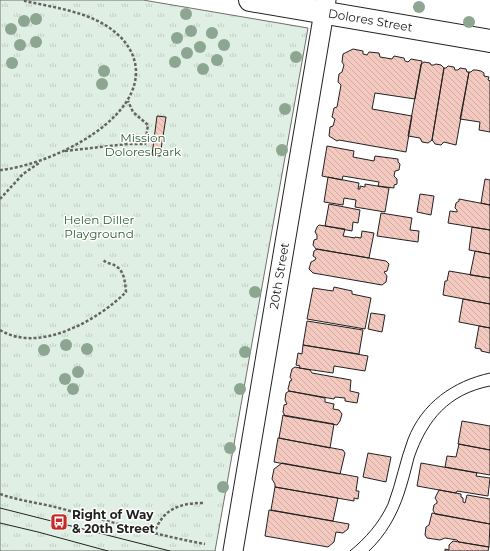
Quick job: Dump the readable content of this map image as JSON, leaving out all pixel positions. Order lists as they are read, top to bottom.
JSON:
{
  "streets": {
    "main road": ["Dolores Street"],
    "street": ["20th Street"]
  },
  "crossings": [
    ["Dolores Street", "20th Street"]
  ],
  "parks": ["Mission Dolores Park", "Helen Diller Playground"],
  "places": {
    "bus stop": ["Right of Way & 20th Street"]
  }
}
